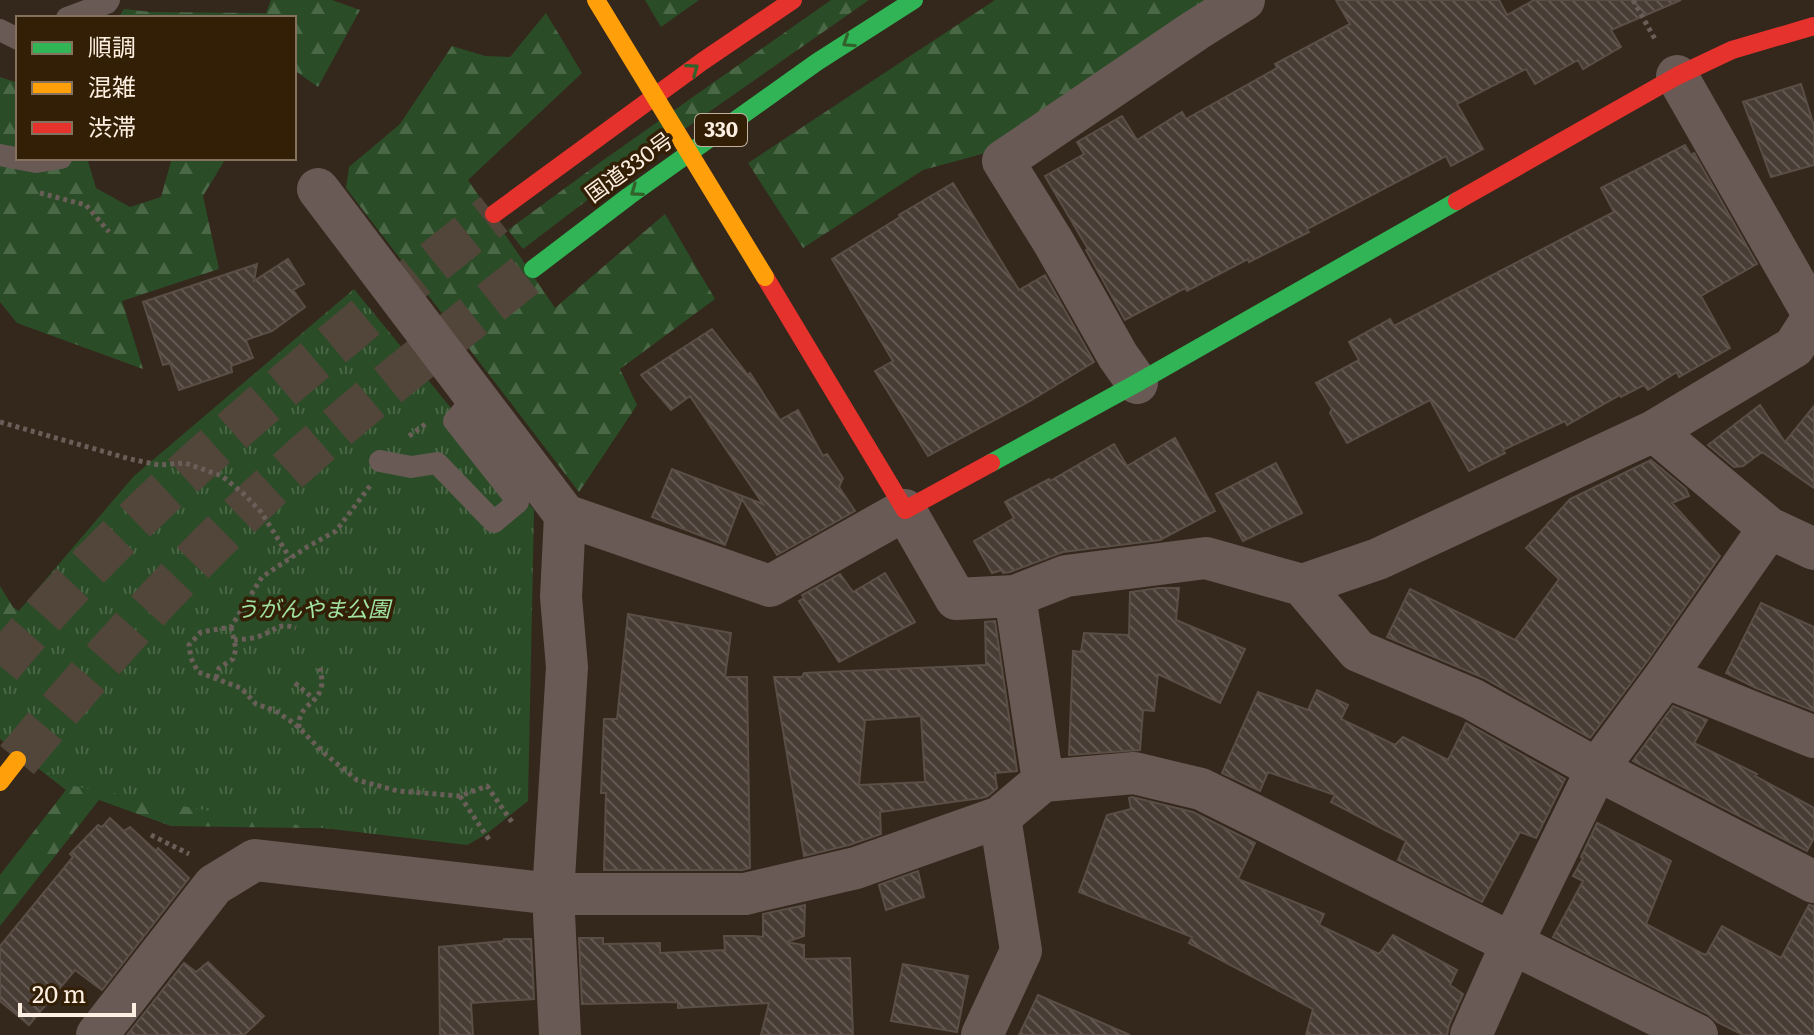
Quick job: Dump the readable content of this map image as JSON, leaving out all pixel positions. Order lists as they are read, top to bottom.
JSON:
{
  "streets": {
    "main road": ["330", "国道330号"]
  },
  "parks": ["うがんやま公園"],
  "legend": ["順調", "混雑", "渋滞"],
  "scale_bar": "20 m"
}
